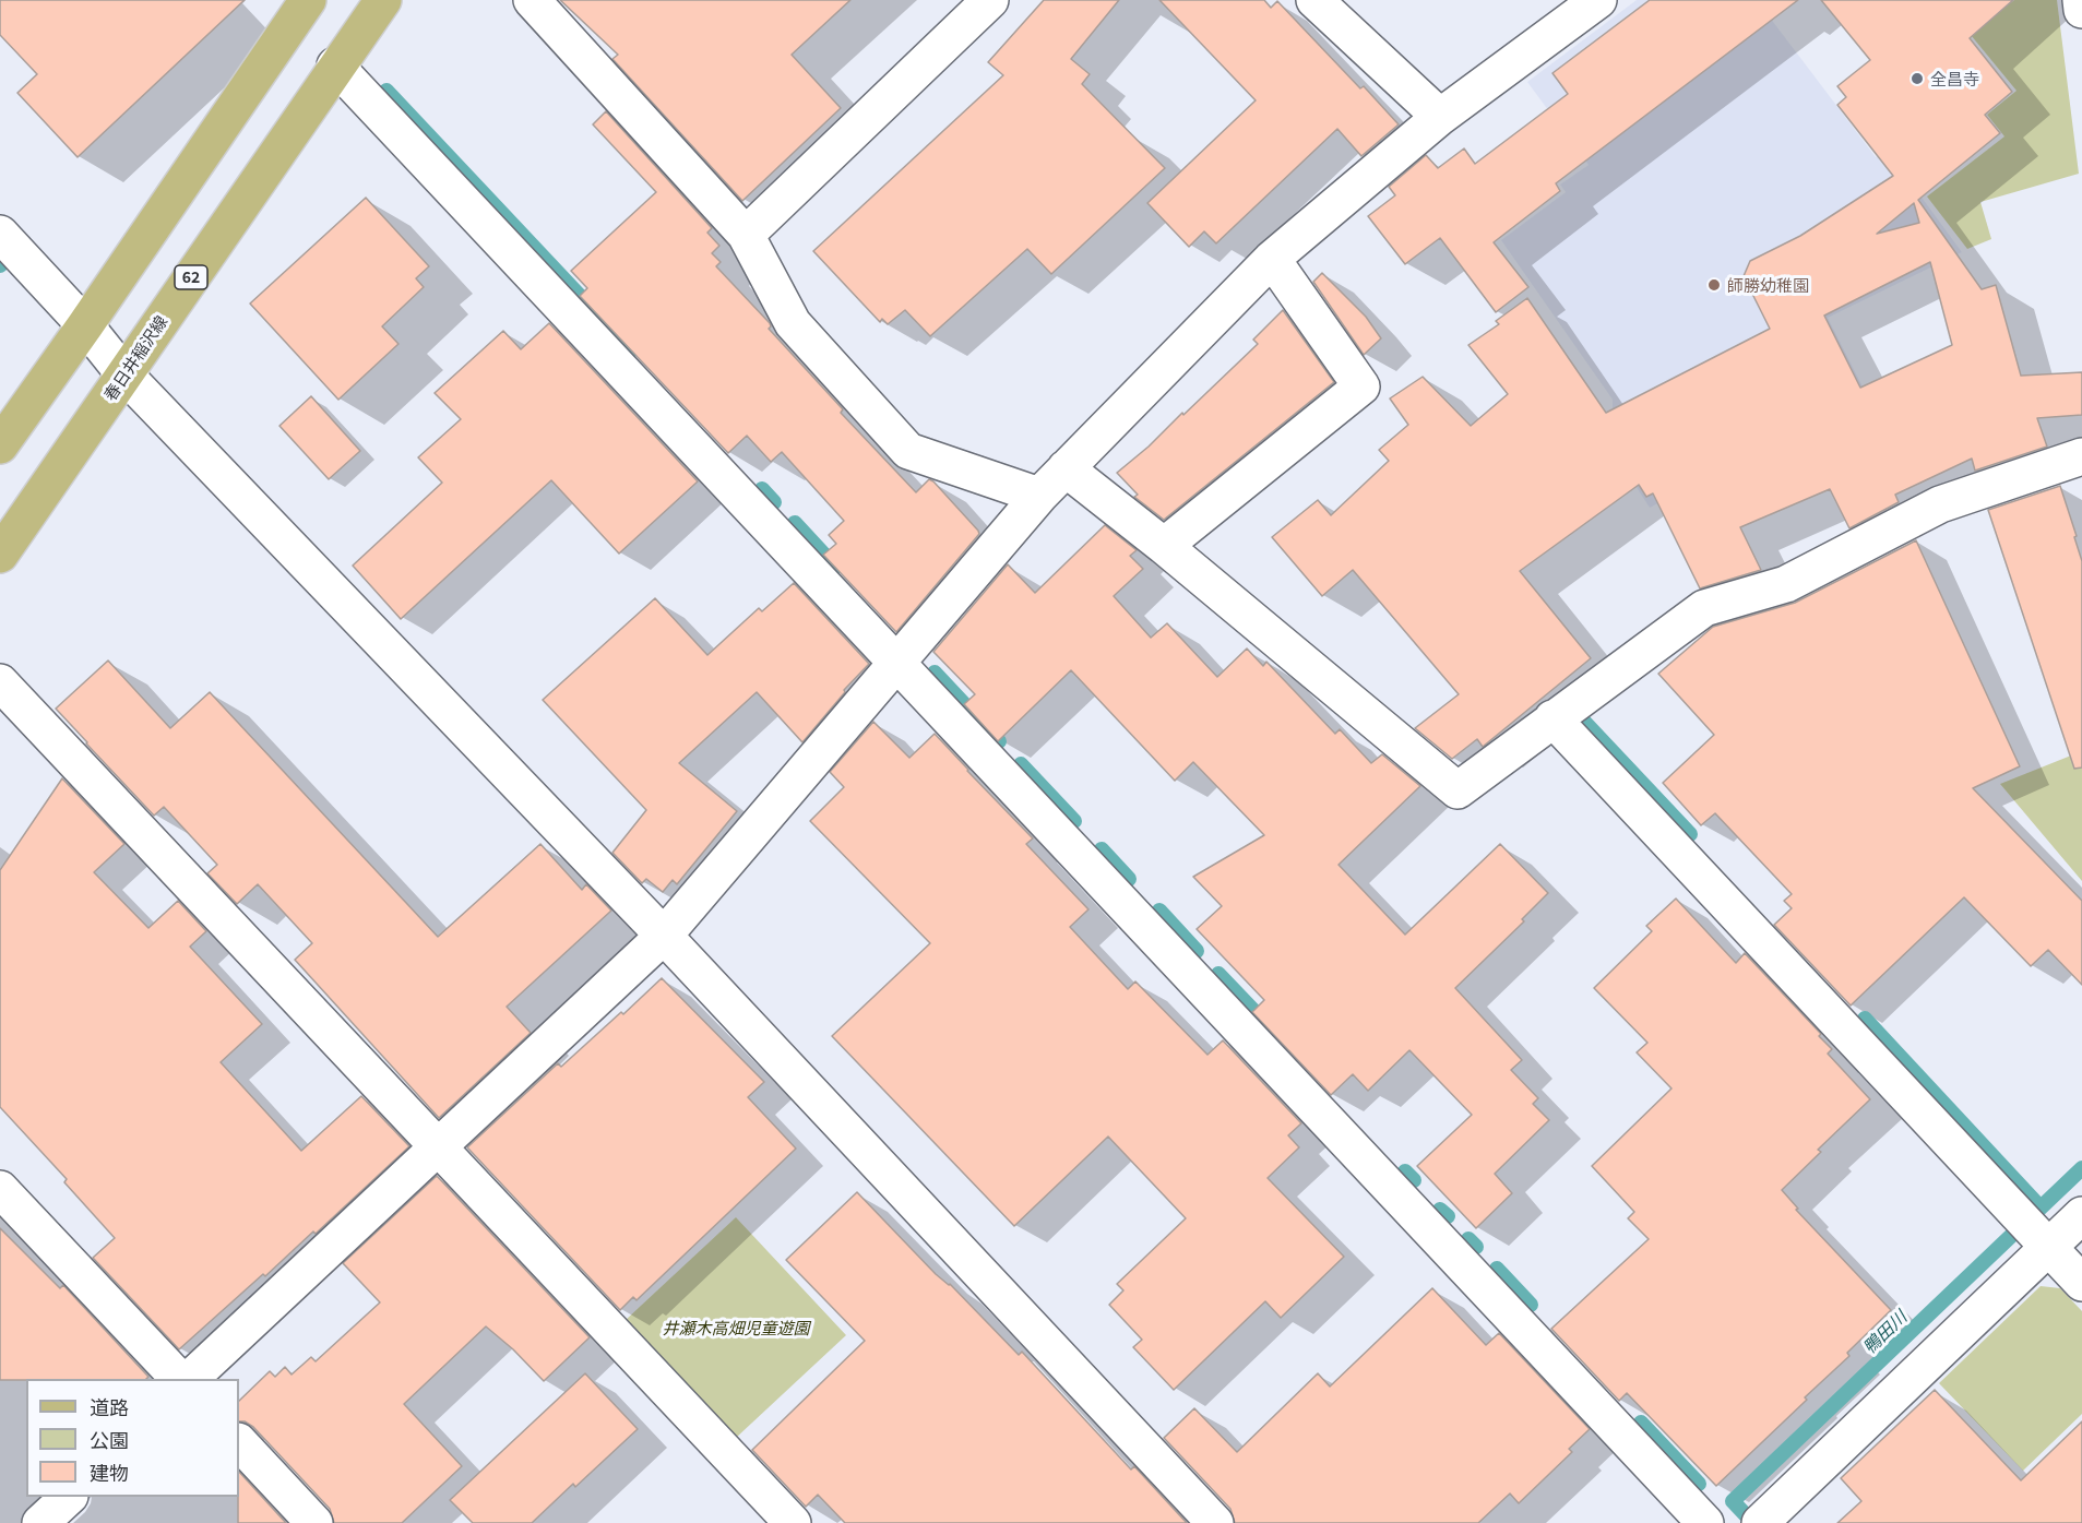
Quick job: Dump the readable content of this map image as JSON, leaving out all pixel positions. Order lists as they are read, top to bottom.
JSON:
{
  "streets": {
    "main road": ["62", "春日井稲沢線"]
  },
  "water": ["鴨田川"],
  "parks": ["井瀬木高畑児童遊園"],
  "places": ["全昌寺", "師勝幼稚園"],
  "legend": ["道路", "公園", "建物"]
}
